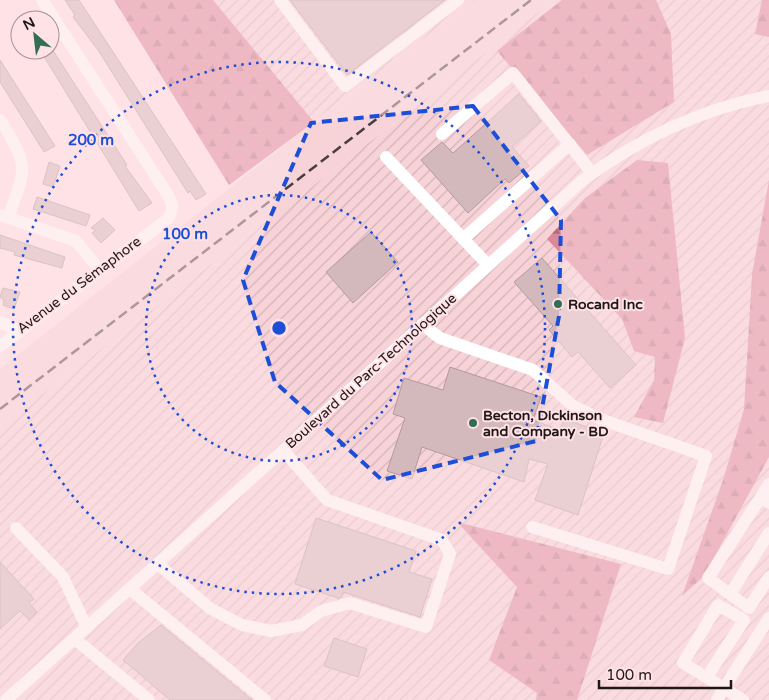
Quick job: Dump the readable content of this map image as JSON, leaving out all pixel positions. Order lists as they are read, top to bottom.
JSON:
{
  "streets": {
    "street": ["Avenue du Sémaphore", "Boulevard du Parc-Technologique"]
  },
  "places": ["Rocand Inc", "Becton, Dickinson and Company - BD"],
  "scale_bar": "100 m",
  "north": "top left",
  "rings": ["200 m", "100 m"]
}
